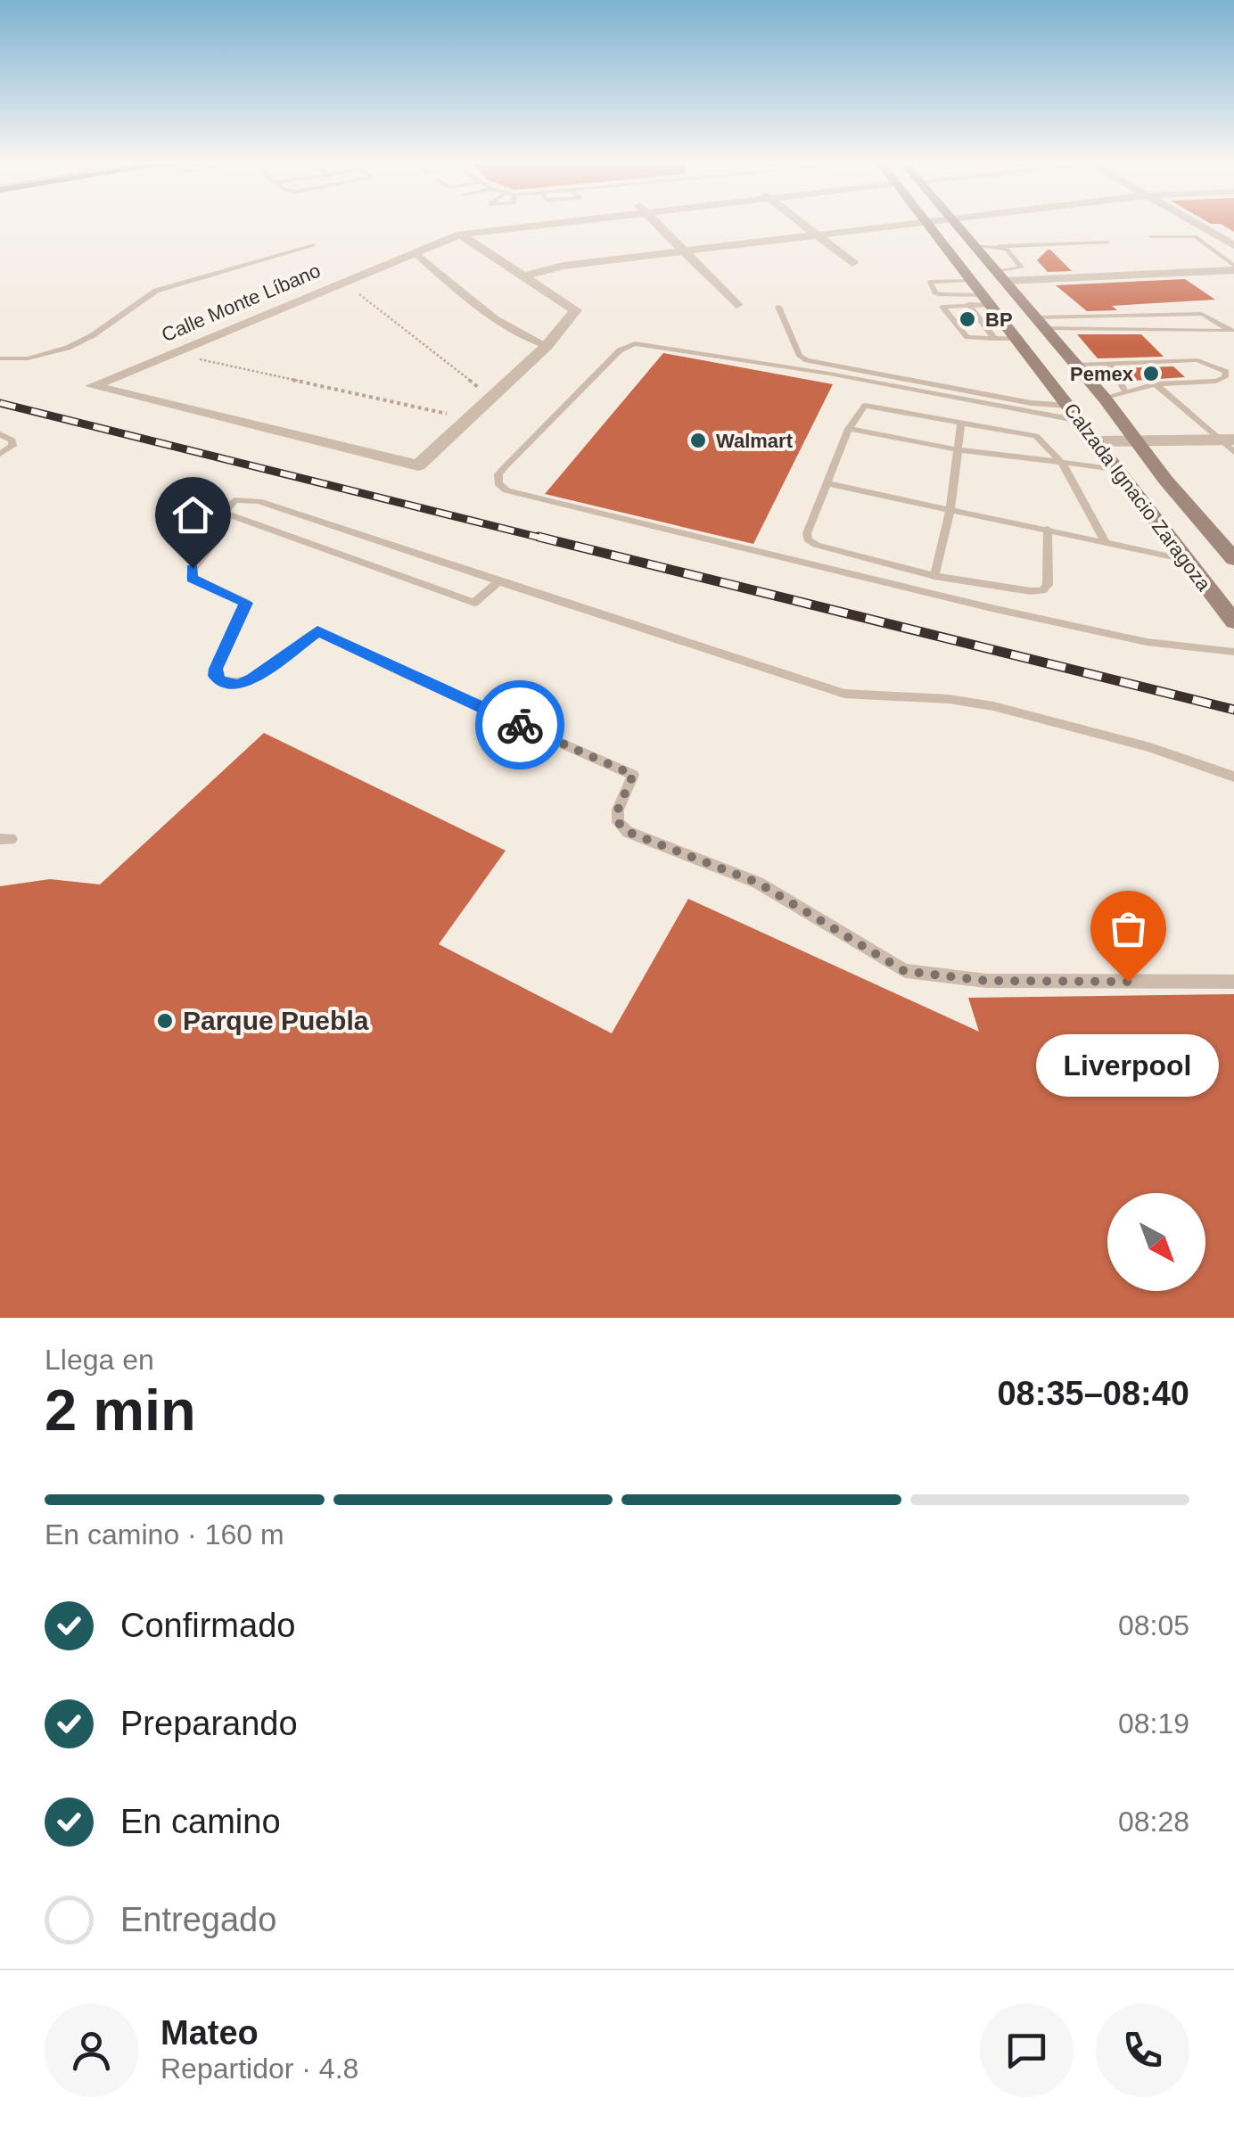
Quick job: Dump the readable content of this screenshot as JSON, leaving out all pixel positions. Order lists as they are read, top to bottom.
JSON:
{
  "streets": {
    "main road": ["Calzada Ignacio Zaragoza"],
    "street": ["Calle Monte Líbano"]
  },
  "places": [
    "BP",
    "Pemex",
    "Walmart",
    "Liverpool",
    "Parque Puebla"
  ],
  "north": "bottom right",
  "page": {
    "bubble": "Liverpool",
    "heading": ["2 min", "Llega en", "08:35–08:40"],
    "panel": ["Mateo", "Repartidor · 4.8"],
    "bar": "En camino · 160 m",
    "list": [
      ["Confirmado", "08:05"],
      ["Preparando", "08:19"],
      ["En camino", "08:28"],
      "Entregado"
    ]
  }
}
